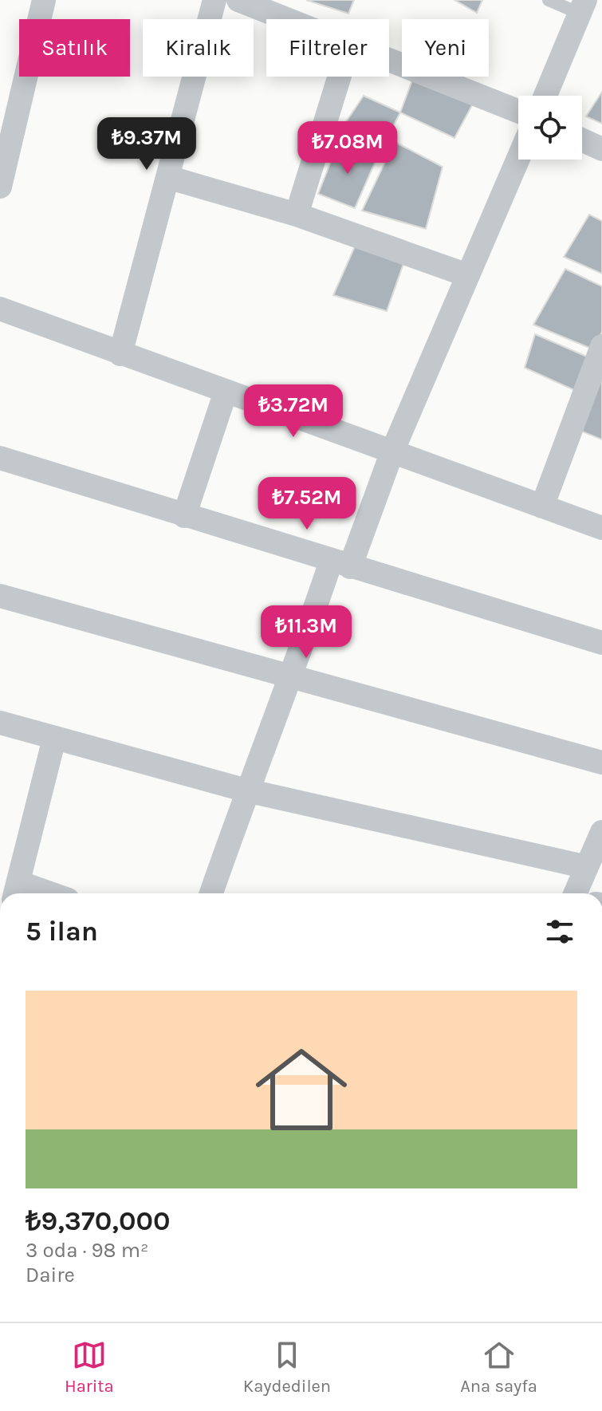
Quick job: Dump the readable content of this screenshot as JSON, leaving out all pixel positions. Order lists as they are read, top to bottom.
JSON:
{
  "page": {
    "chip": [
      "Satılık",
      "Kiralık",
      "Filtreler",
      "Yeni"
    ],
    "price": [
      "₺9.37M",
      "₺7.08M",
      "₺3.72M",
      "₺7.52M",
      "₺11.3M"
    ],
    "heading": "5 ilan",
    "list": [
      {
        "name": "₺9,370,000",
        "note": "3 oda · 98 m² · Daire"
      }
    ],
    "tabs": ["Harita", "Kaydedilen", "Ana sayfa"]
  }
}
